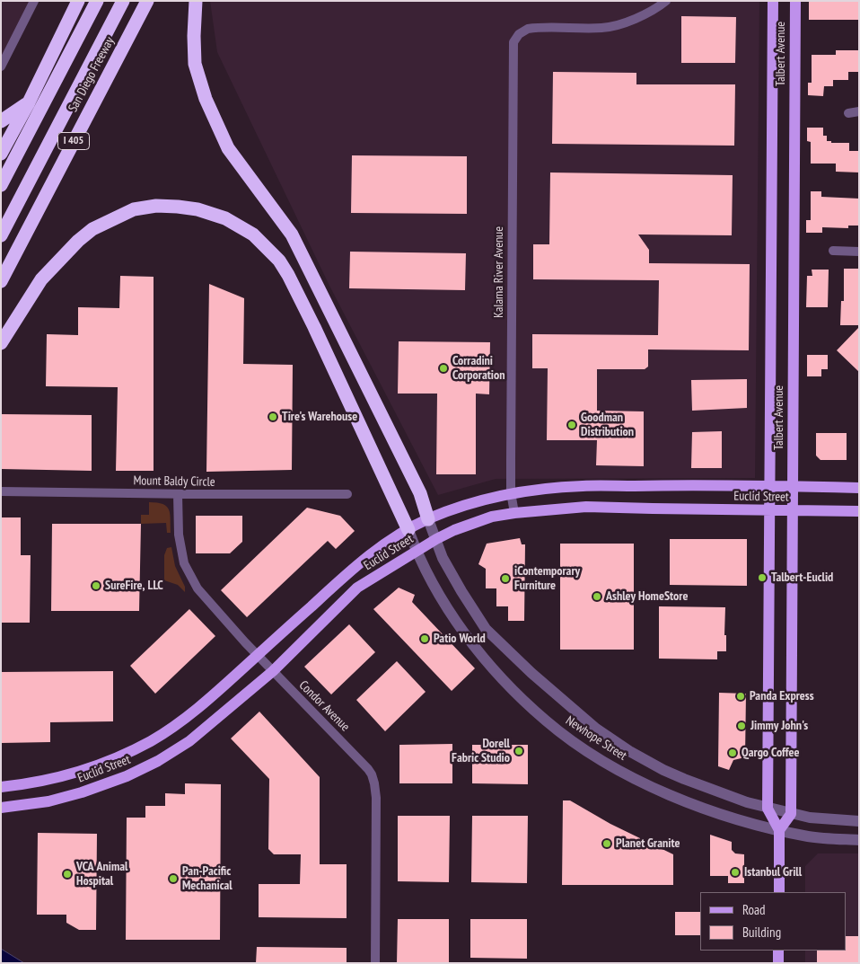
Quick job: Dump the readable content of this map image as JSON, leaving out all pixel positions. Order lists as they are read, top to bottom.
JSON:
{
  "streets": {
    "highway": ["San Diego Freeway", "I 405"],
    "main road": ["Talbert Avenue", "Euclid Street"],
    "street": [
      "Kalama River Avenue",
      "Mount Baldy Circle",
      "Condor Avenue",
      "Newhope Street"
    ]
  },
  "crossings": [
    ["Talbert Avenue", "Euclid Street"],
    ["Talbert Avenue", "Newhope Street"],
    ["Kalama River Avenue", "Euclid Street"],
    ["Mount Baldy Circle", "Condor Avenue"],
    ["Euclid Street", "Condor Avenue"],
    ["Euclid Street", "Newhope Street"]
  ],
  "places": [
    "Corradini Corporation",
    "Tire's Warehouse",
    "Goodman Distribution",
    "Talbert-Euclid",
    "iContemporary Furniture",
    "SureFire, LLC",
    "Ashley HomeStore",
    "Patio World",
    "Panda Express",
    "Jimmy John's",
    "Dorell Fabric Studio",
    "Qargo Coffee",
    "Planet Granite",
    "Istanbul Grill",
    "VCA Animal Hospital",
    "Pan-Pacific Mechanical"
  ],
  "legend": ["Road", "Building"]
}
